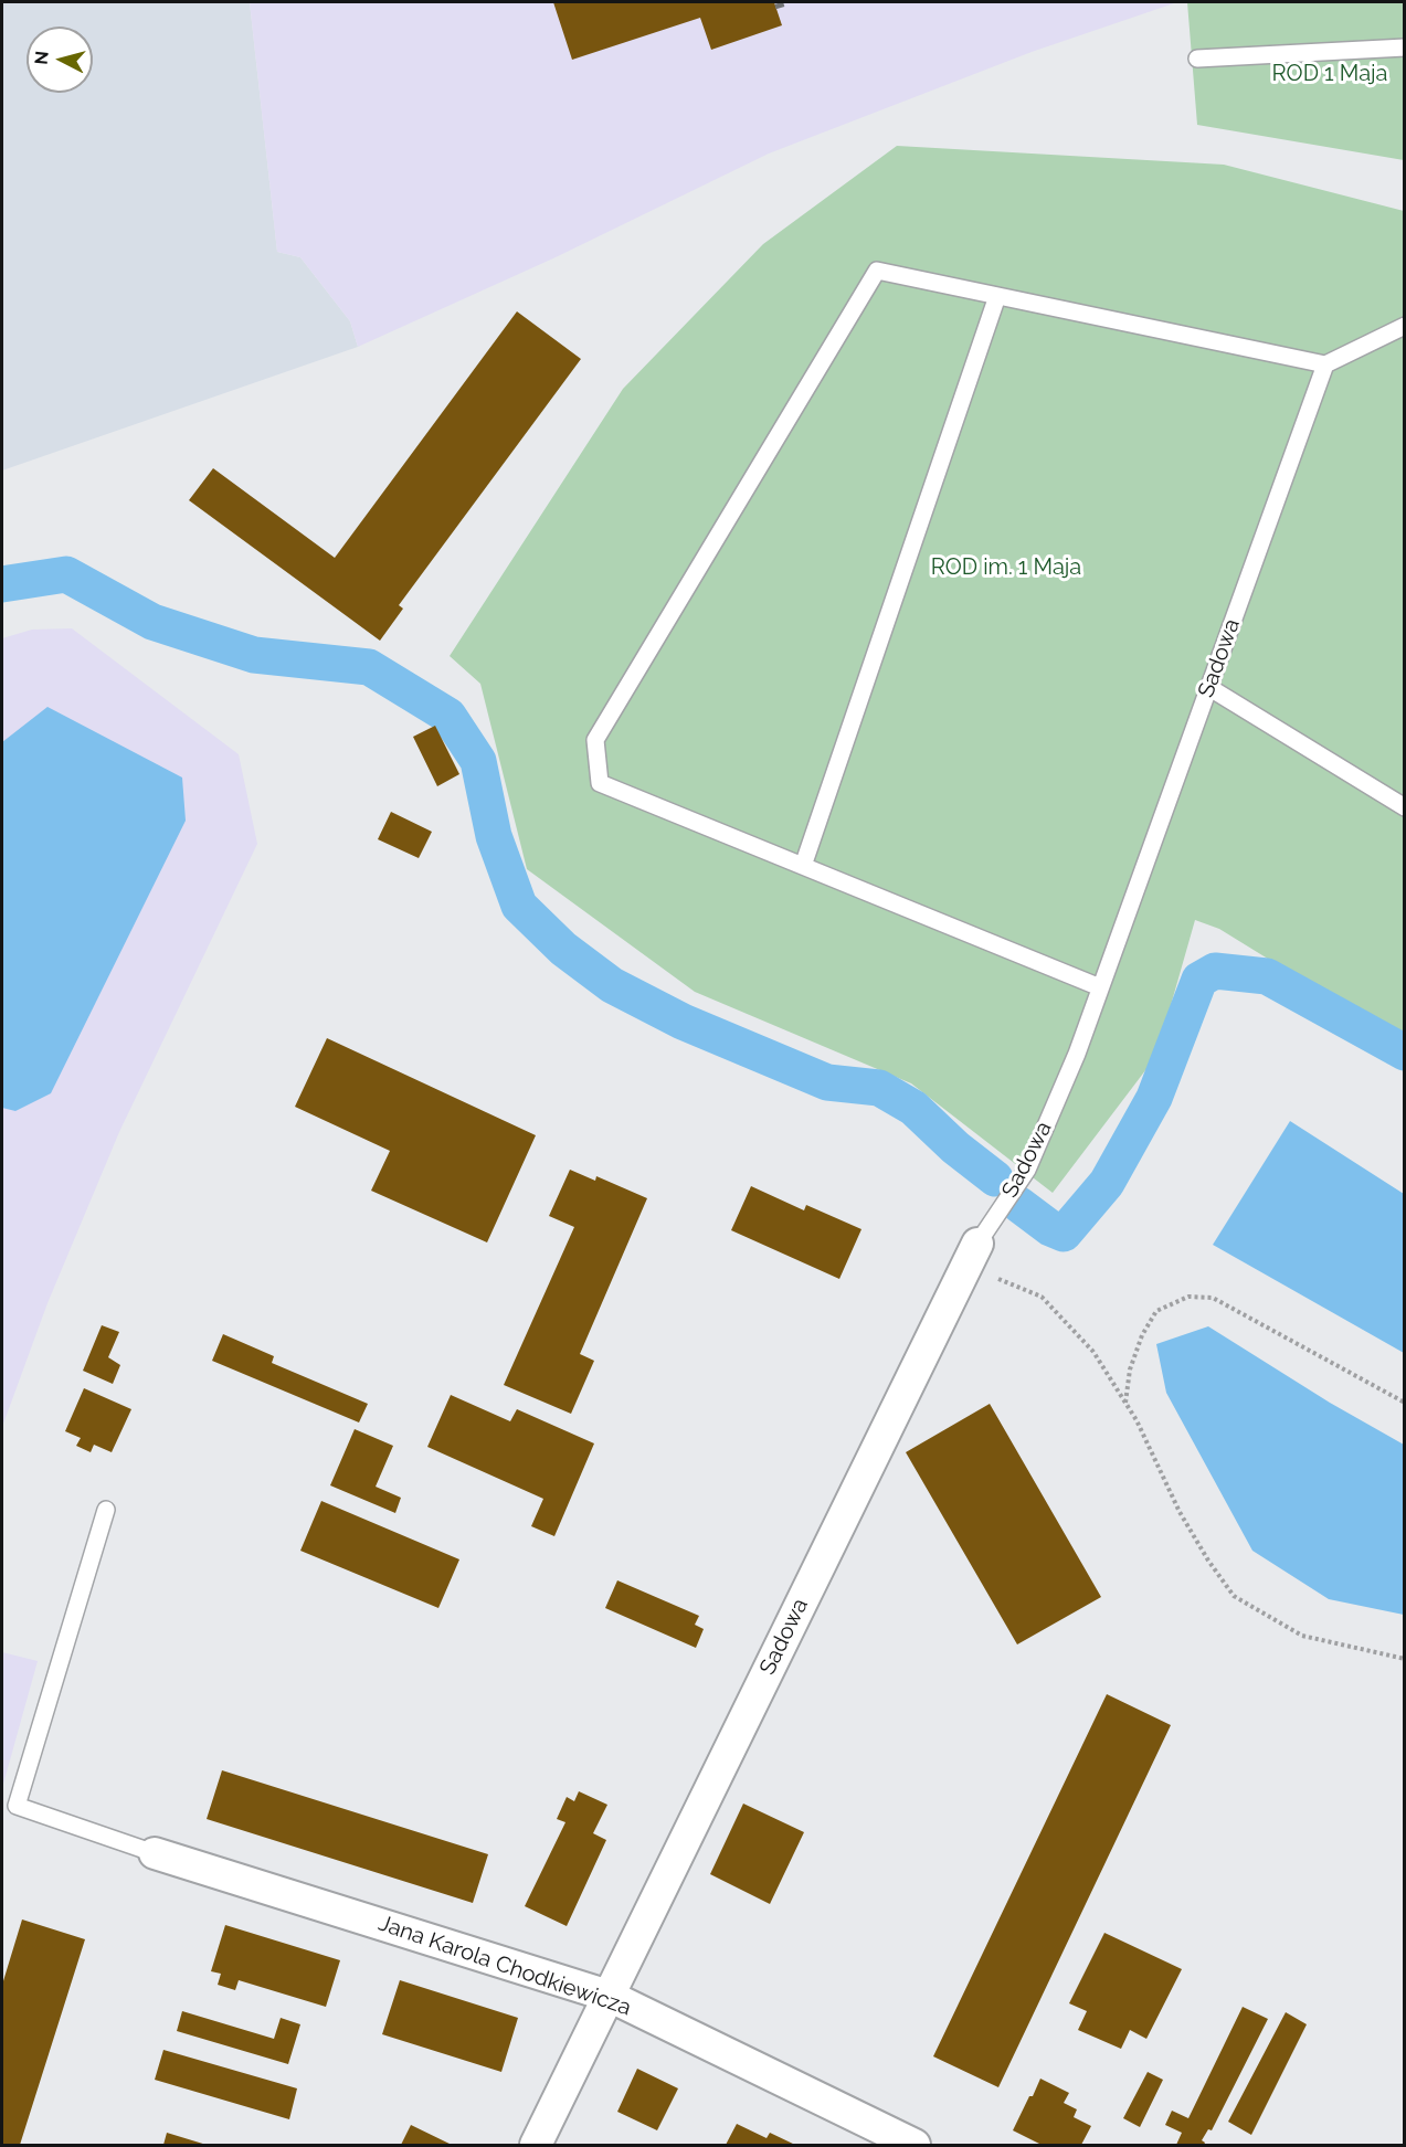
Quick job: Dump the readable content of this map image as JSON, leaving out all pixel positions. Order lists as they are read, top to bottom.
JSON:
{
  "streets": {
    "street": ["Sadowa", "Jana Karola Chodkiewicza"]
  },
  "crossings": [
    ["Sadowa", "Jana Karola Chodkiewicza"]
  ],
  "parks": ["ROD 1 Maja", "ROD im. 1 Maja"],
  "north": "left"
}
